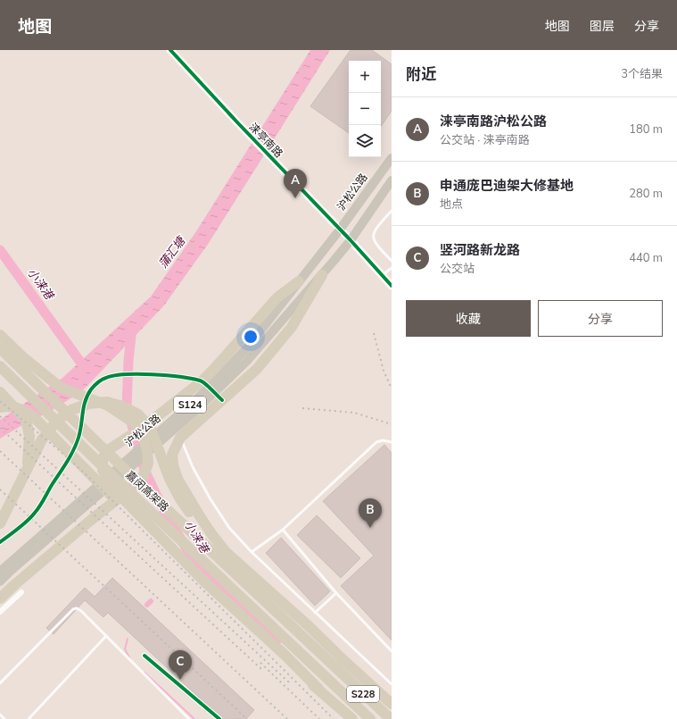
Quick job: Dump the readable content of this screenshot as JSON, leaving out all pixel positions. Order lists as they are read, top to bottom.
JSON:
{
  "streets": {
    "highway": ["嘉闵高架路", "S228"],
    "main road": ["沪松公路", "S124"],
    "street": ["涞亭南路"]
  },
  "crossings": [
    ["涞亭南路", "沪松公路"]
  ],
  "water": ["蒲汇塘", "小涞港"],
  "page": {
    "header": "地图",
    "nav": ["地图", "图层", "分享"],
    "heading": ["附近", "3个结果"],
    "map_buttons": ["+", "−"],
    "list": [
      {
        "mark": "A",
        "name": "涞亭南路沪松公路",
        "note": "公交站 · 涞亭南路",
        "value": "180 m"
      },
      {
        "mark": "B",
        "name": "申通庞巴迪架大修基地",
        "note": "地点",
        "value": "280 m"
      },
      {
        "mark": "C",
        "name": "竖河路新龙路",
        "note": "公交站",
        "value": "440 m"
      }
    ],
    "pins": ["A", "B", "C"],
    "buttons": ["收藏", "分享"]
  }
}
